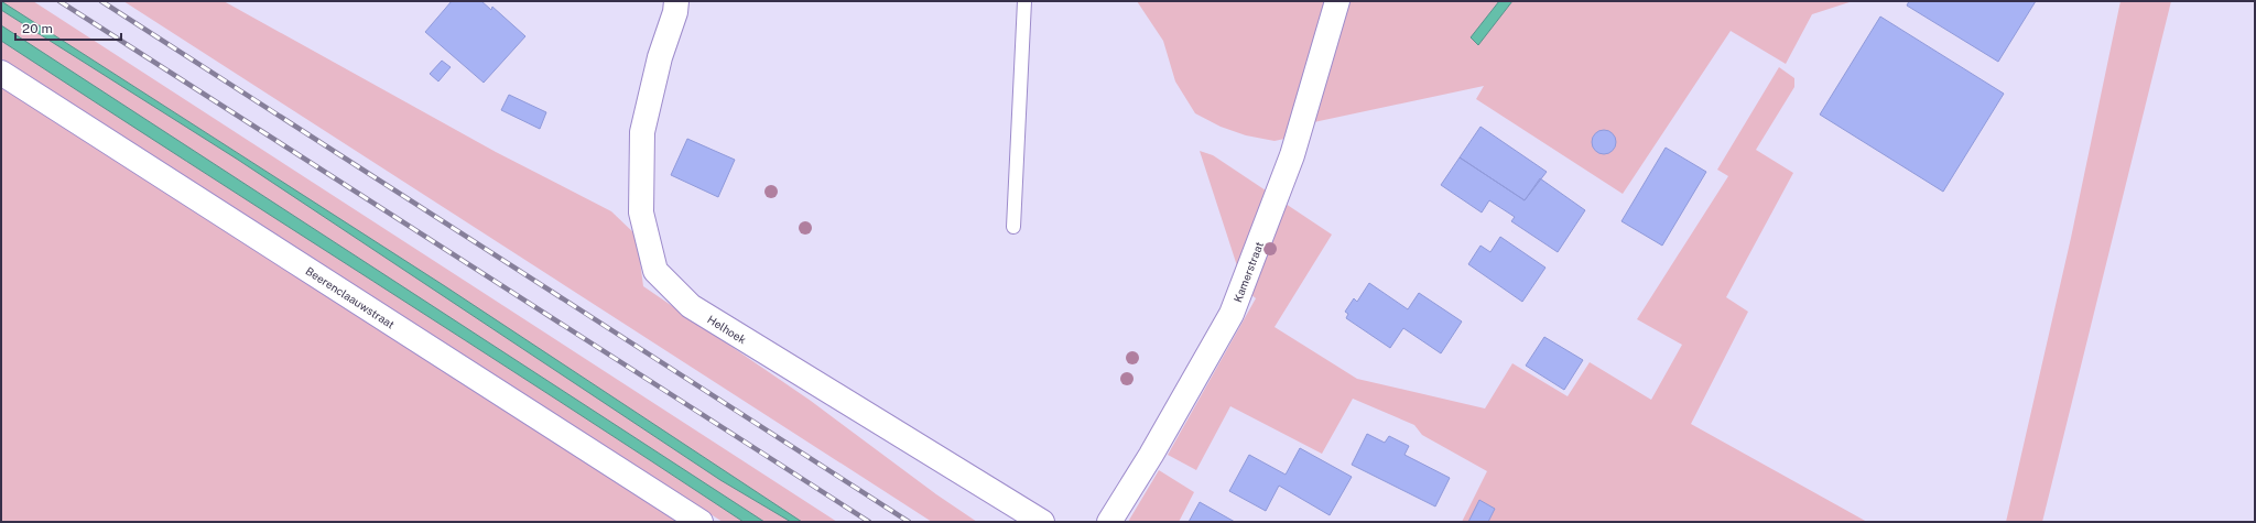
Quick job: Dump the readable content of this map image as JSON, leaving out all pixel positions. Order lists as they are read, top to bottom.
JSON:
{
  "streets": {
    "street": ["Kamerstraat", "Beerenclaauwstraat", "Helhoek"]
  },
  "scale_bar": "20 m"
}
